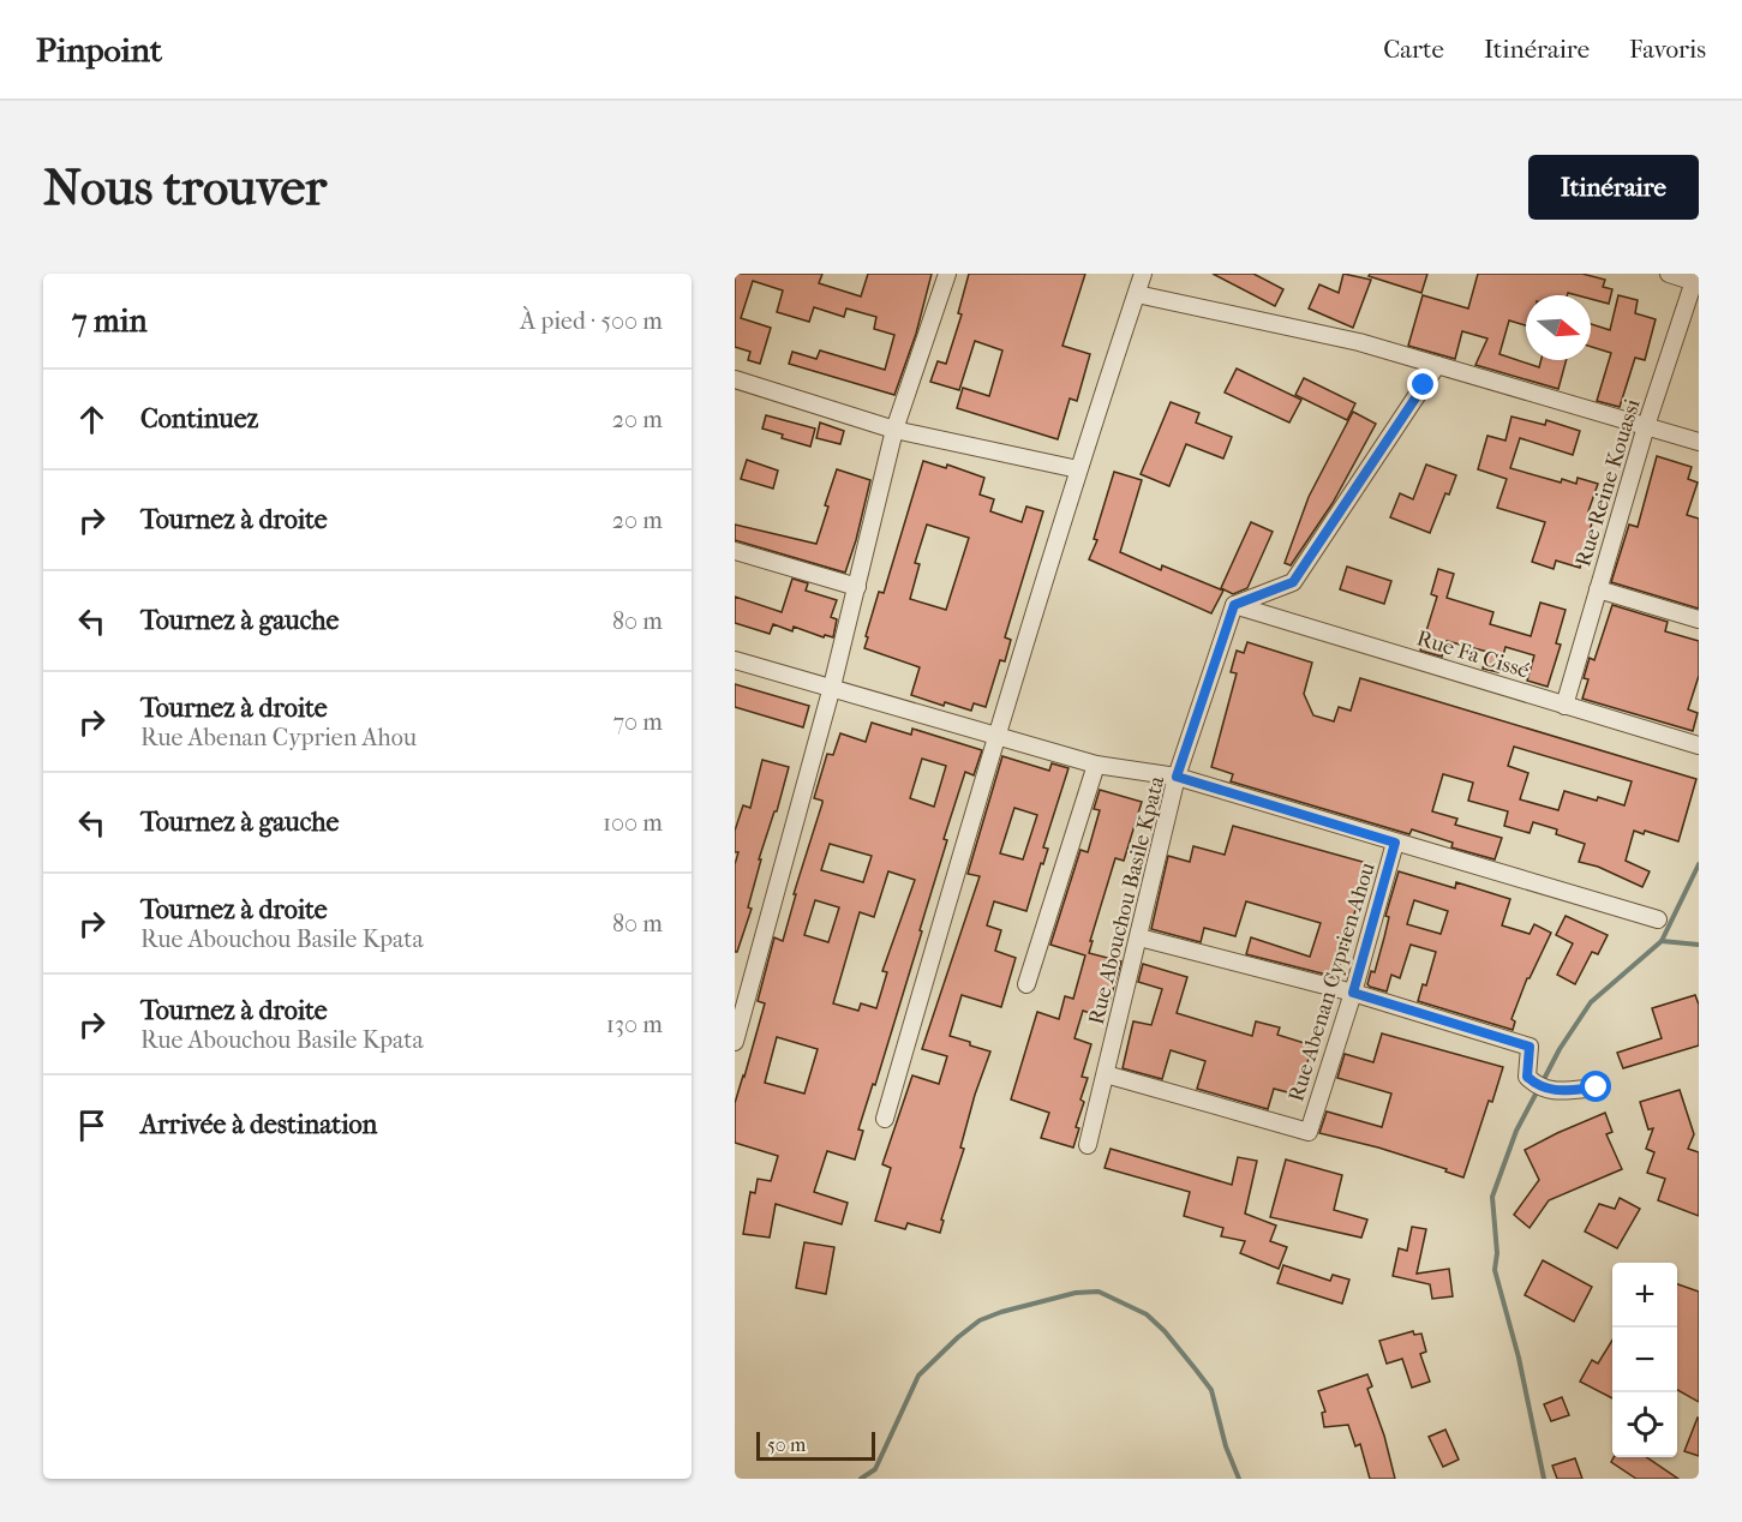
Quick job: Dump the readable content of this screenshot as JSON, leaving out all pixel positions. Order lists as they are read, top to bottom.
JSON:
{
  "streets": {
    "street": [
      "Rue Reine Kouassi",
      "Rue Fa Cissé",
      "Rue Abouchou Basile Kpata",
      "Rue Abenan Cyprien Ahou"
    ]
  },
  "crossings": [
    ["Rue Reine Kouassi", "Rue Fa Cissé"],
    ["Rue Fa Cissé", "Rue Abouchou Basile Kpata"],
    ["Rue Abouchou Basile Kpata", "Rue Abenan Cyprien Ahou"]
  ],
  "scale_bar": "50 m",
  "north": "right",
  "page": {
    "header": "Pinpoint",
    "nav": ["Carte", "Itinéraire", "Favoris"],
    "buttons": "Itinéraire",
    "title": "Nous trouver",
    "heading": ["7 min", "À pied · 500 m"],
    "list": [
      ["Continuez", "20 m"],
      ["Tournez à droite", "20 m"],
      ["Tournez à gauche", "80 m"],
      ["Tournez à droite", "Rue Abenan Cyprien Ahou", "70 m"],
      ["Tournez à gauche", "100 m"],
      ["Tournez à droite", "Rue Abouchou Basile Kpata", "80 m"],
      ["Tournez à droite", "Rue Abouchou Basile Kpata", "130 m"],
      "Arrivée à destination"
    ],
    "map_buttons": ["+", "−"],
    "scale": "50 m"
  }
}
